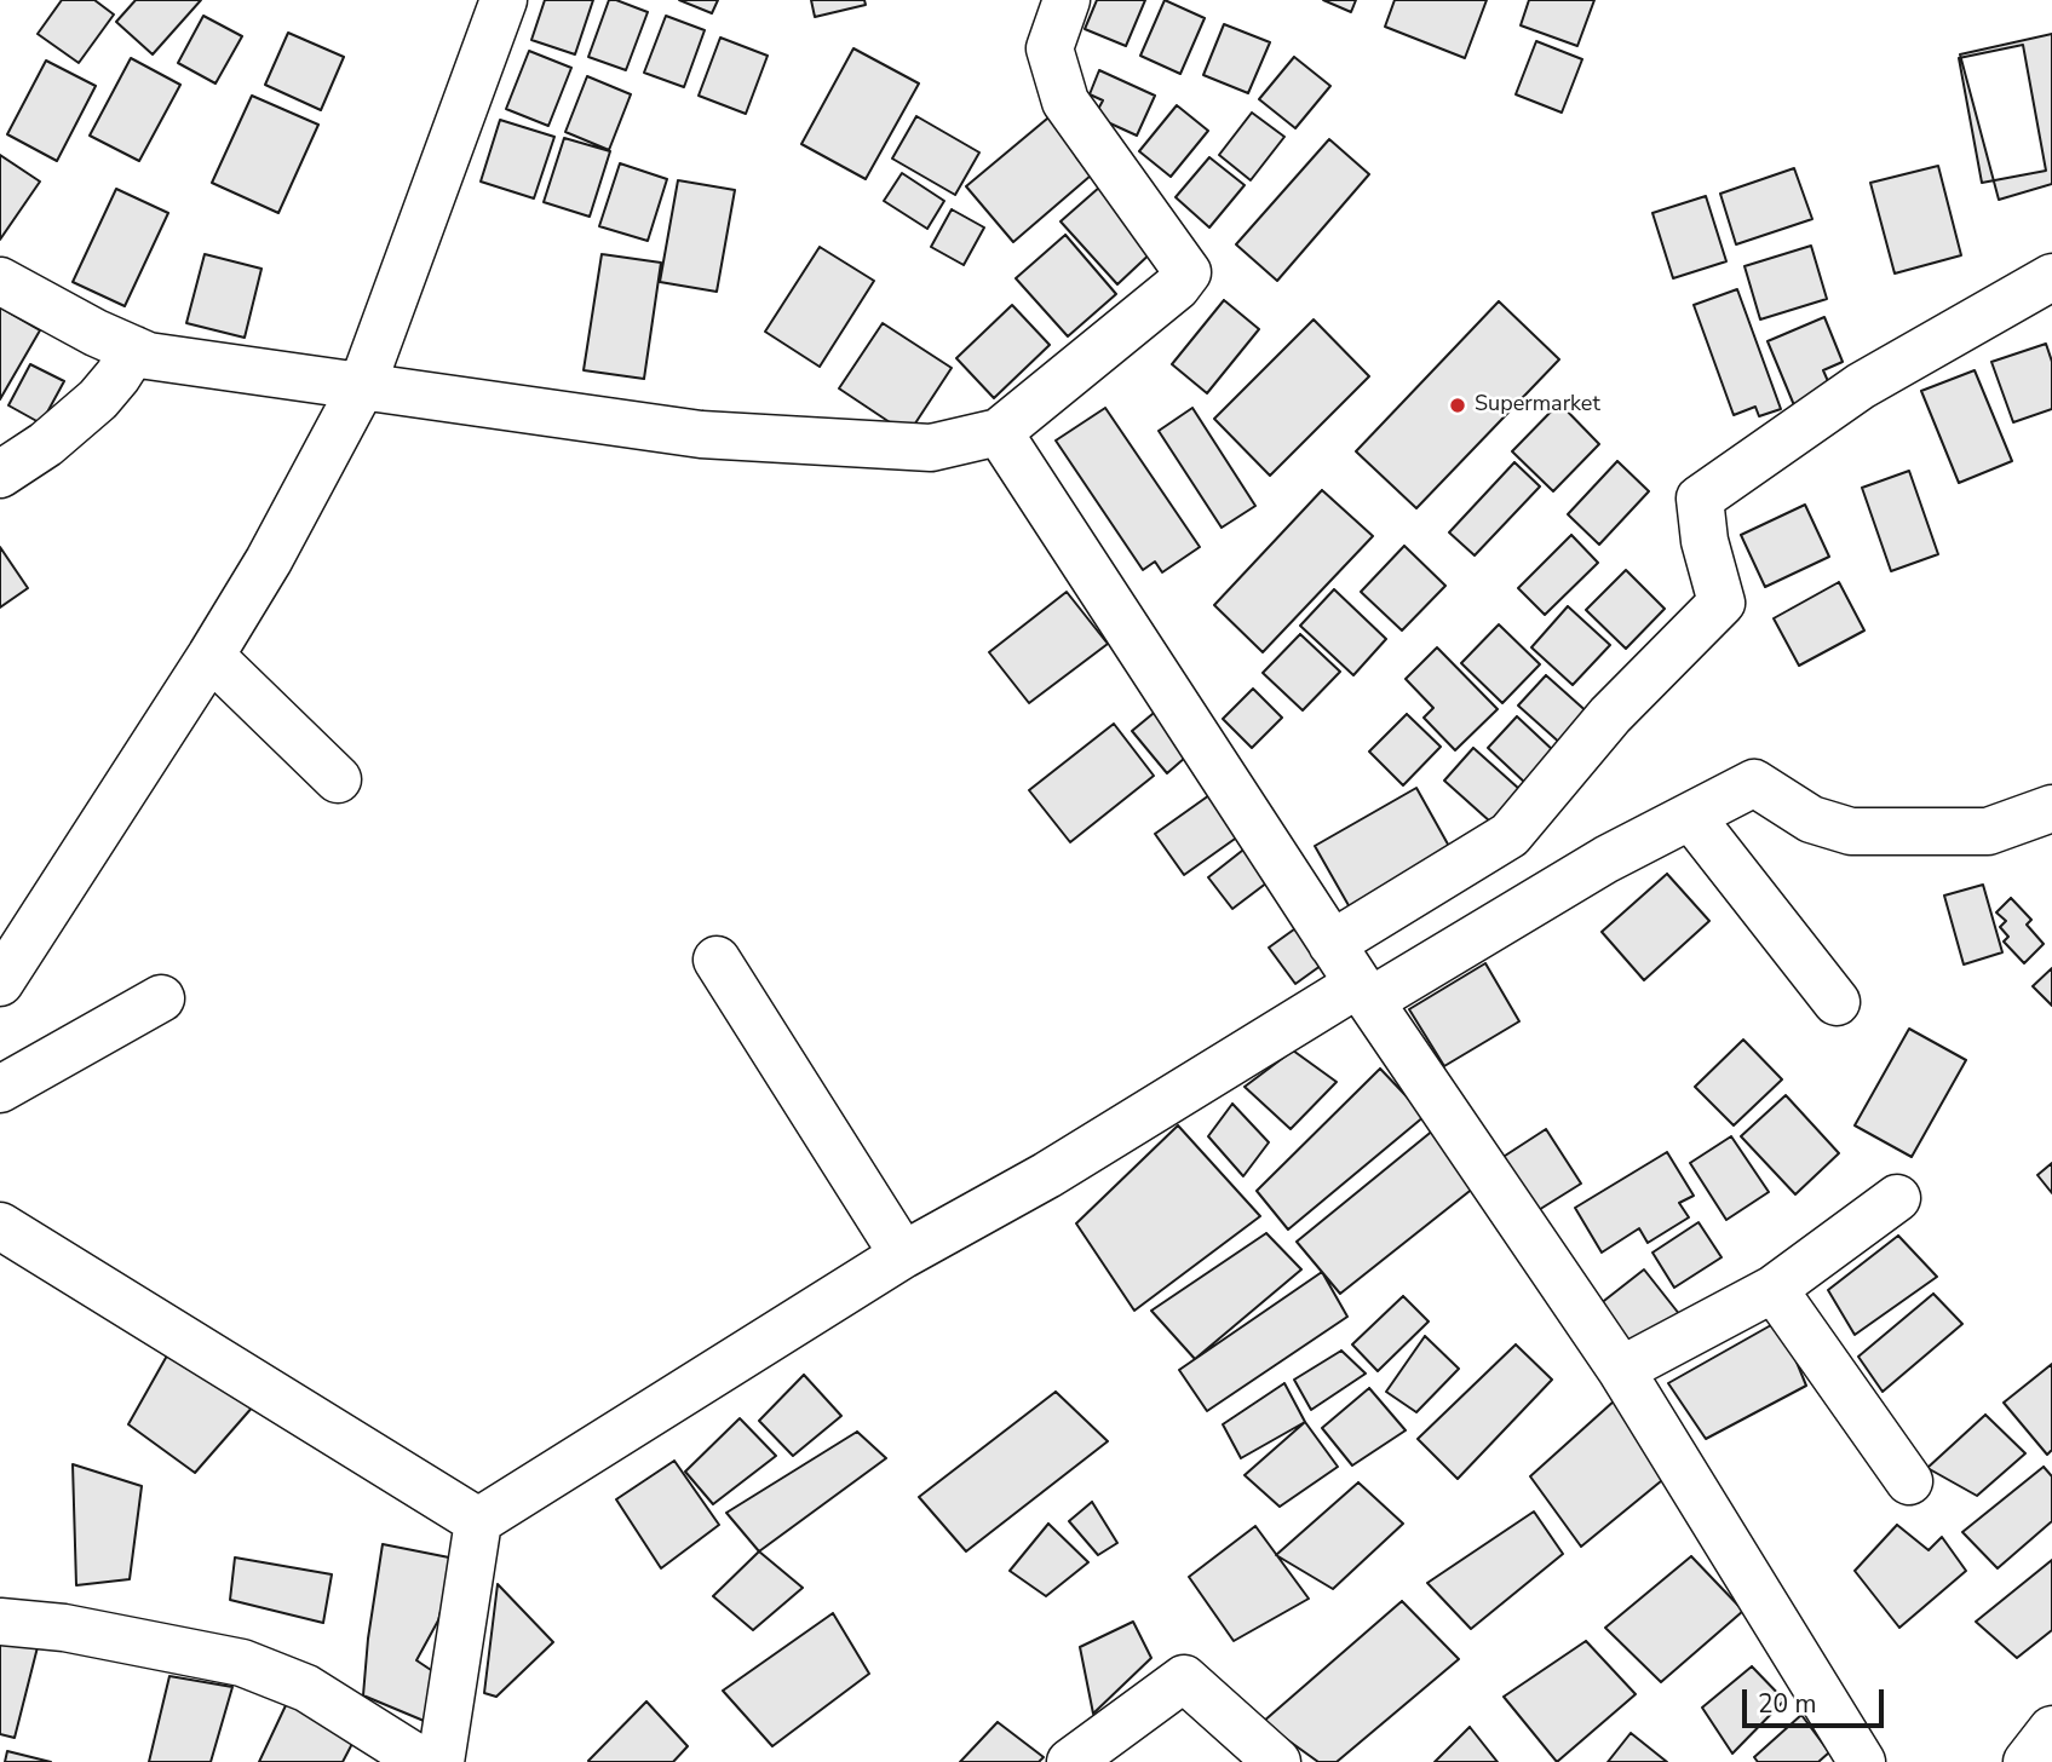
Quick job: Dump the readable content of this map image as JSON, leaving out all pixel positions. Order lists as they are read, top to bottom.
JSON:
{
  "places": ["Supermarket"],
  "scale_bar": "20 m"
}
